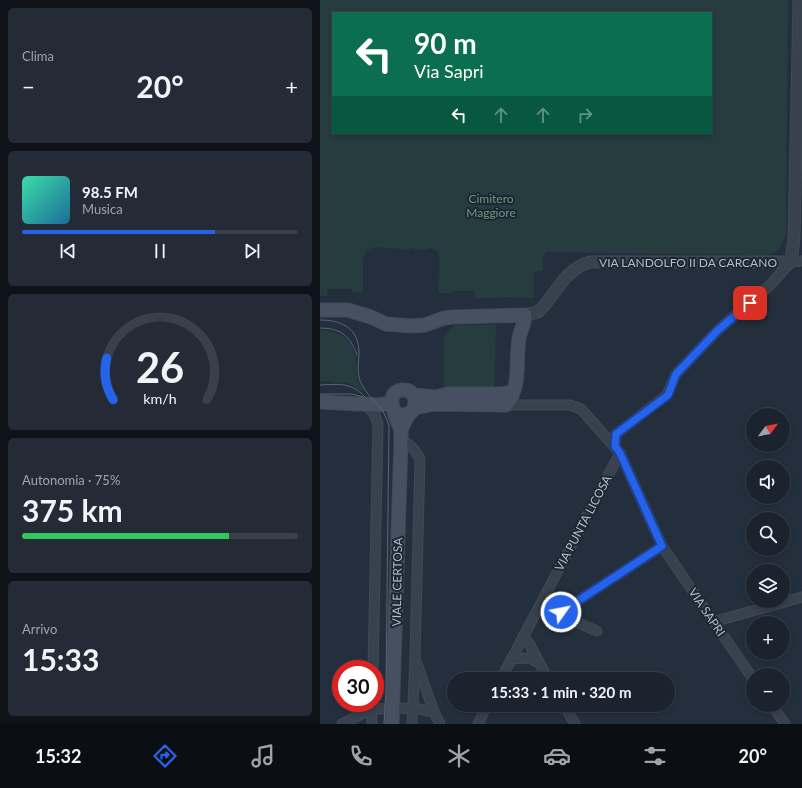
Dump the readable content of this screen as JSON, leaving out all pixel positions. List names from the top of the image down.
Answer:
{
  "streets": {
    "main road": ["VIALE CERTOSA"],
    "street": ["VIA LANDOLFO II DA CARCANO", "VIA PUNTA LICOSA", "VIA SAPRI"]
  },
  "crossings": [
    ["VIA LANDOLFO II DA CARCANO", "VIA PUNTA LICOSA"],
    ["VIA PUNTA LICOSA", "VIA SAPRI"]
  ],
  "parks": ["Cimitero Maggiore"],
  "north": "top right",
  "page": {
    "tile": [
      "Clima",
      ["Autonomia · 75%", "375 km"],
      ["Arrivo", "15:33"]
    ],
    "turn": ["90 m", "Via Sapri"],
    "heat": ["−", "20°", "+"],
    "song": ["98.5 FM", "Musica"],
    "map_buttons": ["+", "−"],
    "limit": "30",
    "trip": "15:33 · 1 min · 320 m",
    "tabs": ["15:32", "20°"],
    "gauge": ["26", "km/h"]
  }
}
